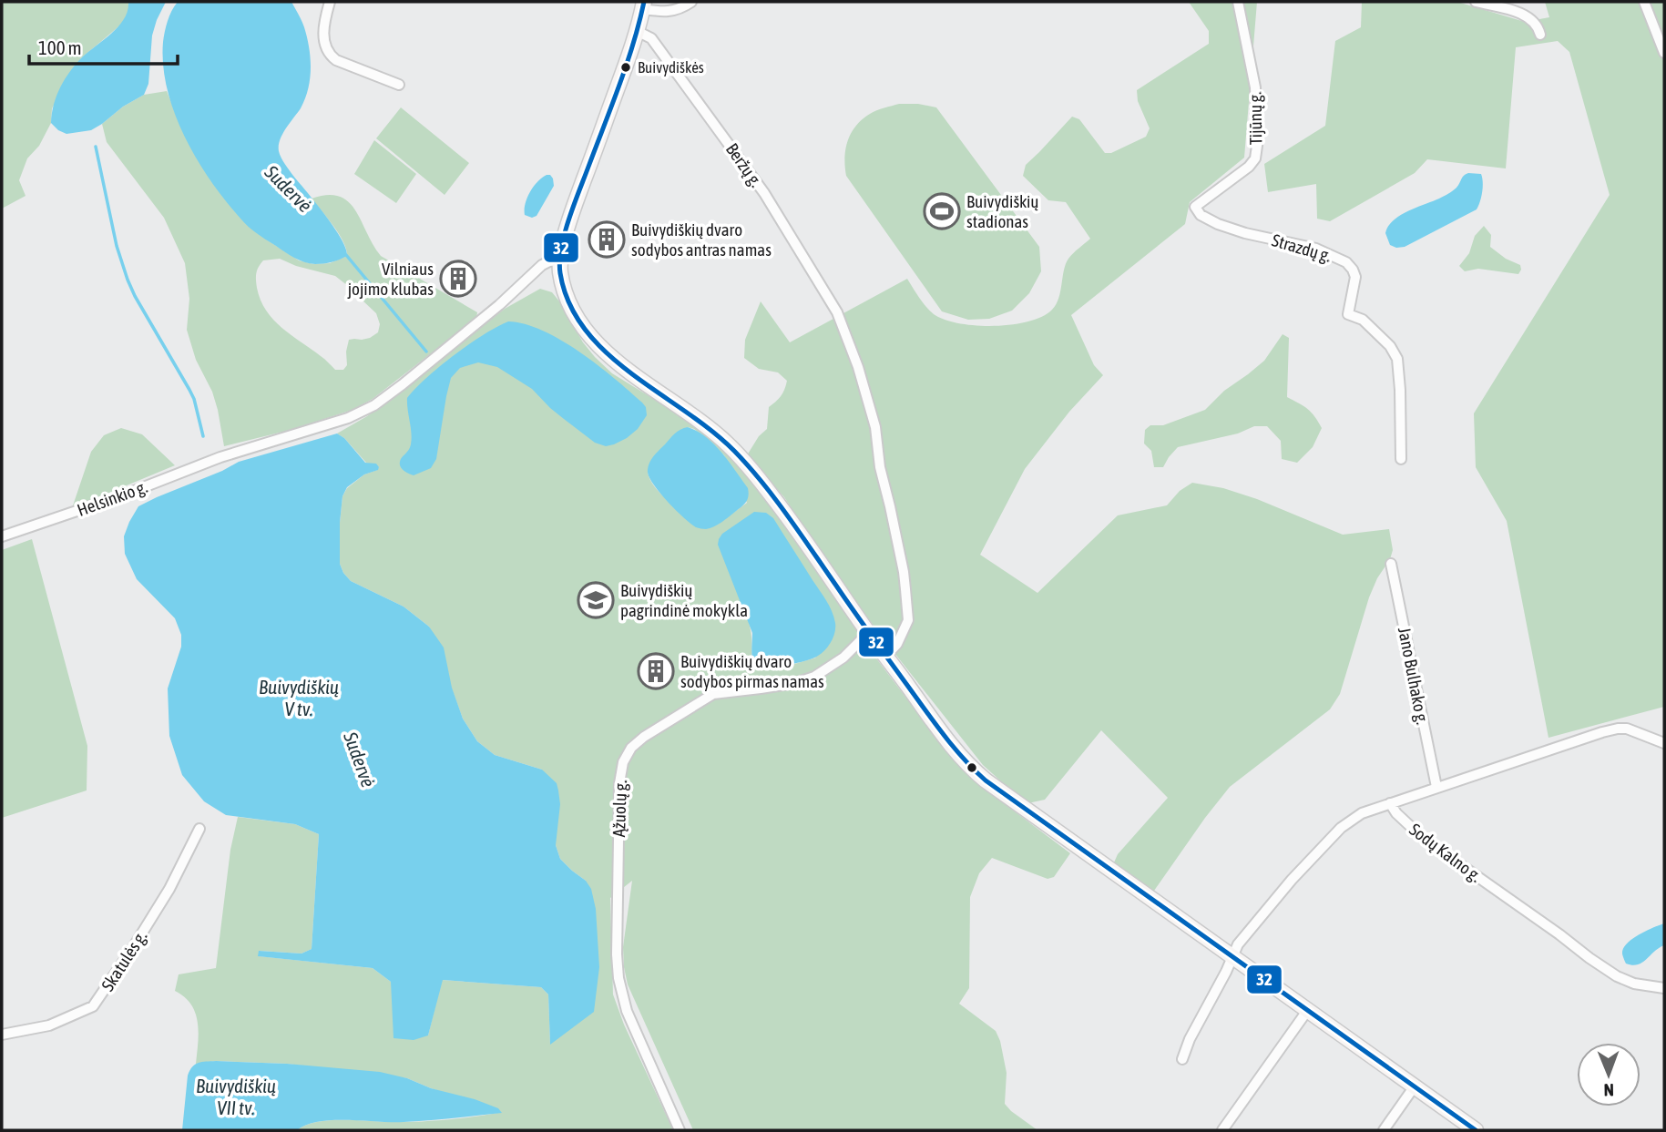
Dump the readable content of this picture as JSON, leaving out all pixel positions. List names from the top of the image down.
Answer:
{
  "streets": {
    "street": [
      "Tijūnų g.",
      "Beržų g.",
      "Strazdų g.",
      "Helsinkio g.",
      "Jano Bulhako g.",
      "Ąžuolų g.",
      "Sodų Kalno g.",
      "Skatulės g."
    ]
  },
  "crossings": [
    ["Tijūnų g.", "Strazdų g."]
  ],
  "water": ["Sudervė", "Buivydiškių V tv.", "Buivydiškių VII tv."],
  "places": {
    "other": ["Buivydiškės"],
    "sports": ["Buivydiškių stadionas"],
    "building": ["Buivydiškių dvaro sodybos antras namas", "Vilniaus jojimo klubas", "Buivydiškių dvaro sodybos pirmas namas"],
    "school or university": ["Buivydiškių pagrindinė mokykla"]
  },
  "lines": ["transit line 32"],
  "scale_bar": "100 m",
  "north": "bottom"
}
